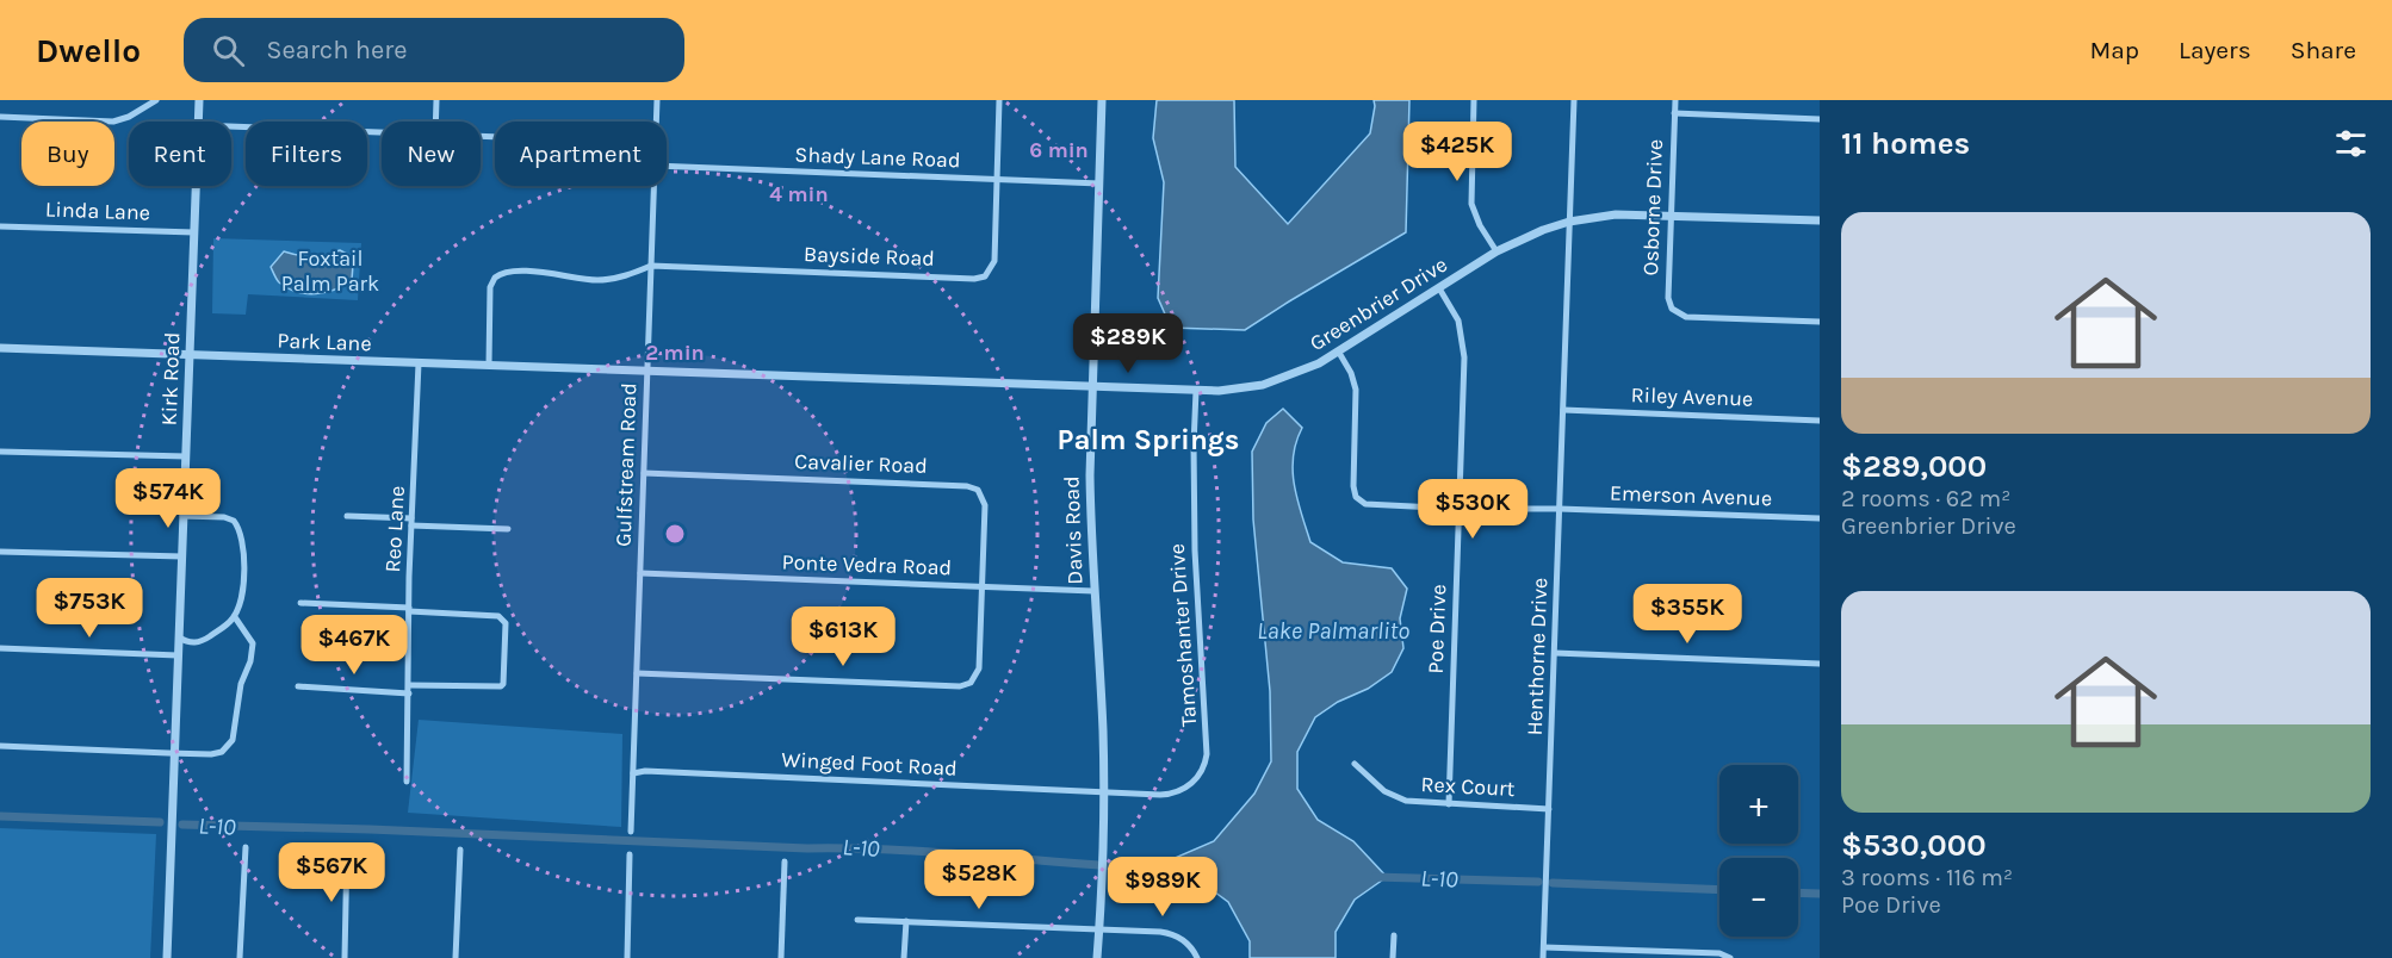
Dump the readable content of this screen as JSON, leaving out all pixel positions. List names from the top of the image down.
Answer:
{
  "streets": {
    "street": [
      "Shady Lane Road",
      "Osborne Drive",
      "Linda Lane",
      "Bayside Road",
      "Greenbrier Drive",
      "Park Lane",
      "Kirk Road",
      "Riley Avenue",
      "Cavalier Road",
      "Gulfstream Road",
      "Emerson Avenue",
      "Reo Lane",
      "Davis Road",
      "Ponte Vedra Road",
      "Poe Drive",
      "Tamoshanter Drive",
      "Henthorne Drive",
      "Winged Foot Road",
      "Rex Court"
    ]
  },
  "crossings": [
    ["Shady Lane Road", "Bayside Road"],
    ["Shady Lane Road", "Davis Road"],
    ["Osborne Drive", "Greenbrier Drive"],
    ["Linda Lane", "Kirk Road"],
    ["Bayside Road", "Gulfstream Road"],
    ["Greenbrier Drive", "Park Lane"],
    ["Greenbrier Drive", "Gulfstream Road"],
    ["Greenbrier Drive", "Emerson Avenue"],
    ["Greenbrier Drive", "Davis Road"],
    ["Greenbrier Drive", "Poe Drive"],
    ["Greenbrier Drive", "Tamoshanter Drive"],
    ["Greenbrier Drive", "Henthorne Drive"],
    ["Park Lane", "Kirk Road"],
    ["Park Lane", "Gulfstream Road"],
    ["Park Lane", "Reo Lane"],
    ["Riley Avenue", "Henthorne Drive"],
    ["Cavalier Road", "Gulfstream Road"],
    ["Cavalier Road", "Ponte Vedra Road"],
    ["Gulfstream Road", "Ponte Vedra Road"],
    ["Gulfstream Road", "Winged Foot Road"],
    ["Emerson Avenue", "Poe Drive"],
    ["Emerson Avenue", "Henthorne Drive"],
    ["Davis Road", "Ponte Vedra Road"],
    ["Davis Road", "Tamoshanter Drive"],
    ["Davis Road", "Winged Foot Road"],
    ["Poe Drive", "Rex Court"],
    ["Tamoshanter Drive", "Winged Foot Road"],
    ["Henthorne Drive", "Rex Court"]
  ],
  "districts": ["Palm Springs"],
  "water": ["Lake Palmarlito", "L-10"],
  "parks": ["Foxtail Palm Park"],
  "page": {
    "header": "Dwello",
    "search": "Search here",
    "nav": ["Map", "Layers", "Share"],
    "heading": "11 homes",
    "price": [
      "$425K",
      "$289K",
      "$574K",
      "$530K",
      "$753K",
      "$355K",
      "$613K",
      "$467K",
      "$567K",
      "$528K",
      "$989K"
    ],
    "chip": [
      "Buy",
      "Rent",
      "Filters",
      "New",
      "Apartment"
    ],
    "list": [
      {
        "name": "$289,000",
        "note": "2 rooms · 62 m² · Greenbrier Drive"
      },
      {
        "name": "$530,000",
        "note": "3 rooms · 116 m² · Poe Drive"
      }
    ],
    "map_buttons": ["+", "−"]
  },
  "rings": ["6 min", "4 min", "2 min"]
}
